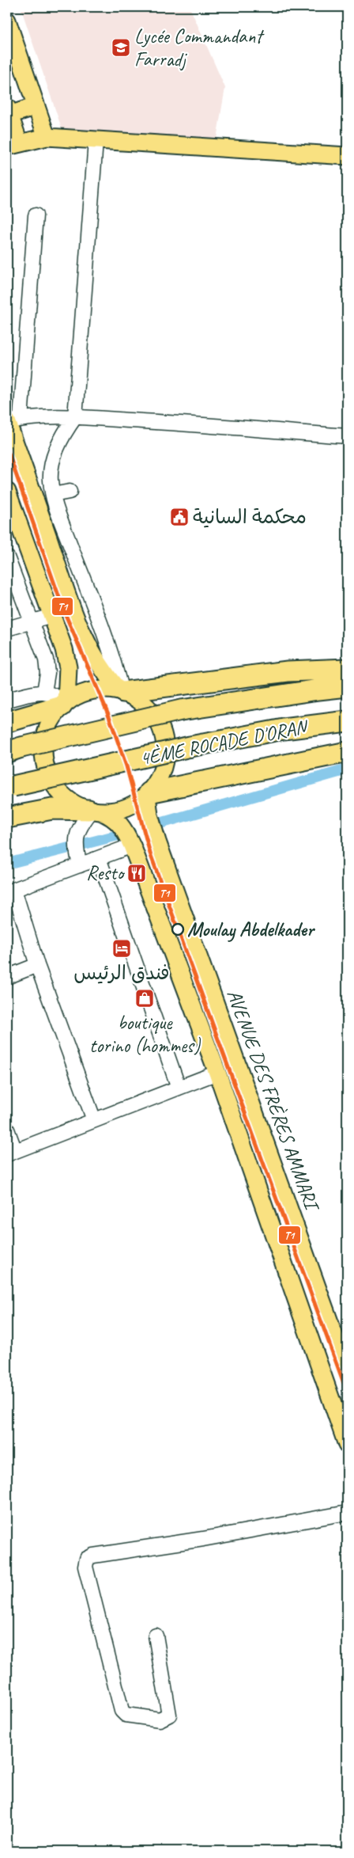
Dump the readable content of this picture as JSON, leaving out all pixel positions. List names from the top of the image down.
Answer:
{
  "streets": {
    "highway": ["4ÈME ROCADE D'ORAN"],
    "main road": ["AVENUE DES FRÈRES AMMARI"]
  },
  "places": {
    "school or university": ["Lycée Commandant Farradj"],
    "public building": ["محكمة السانية"],
    "restaurant": ["Resto"],
    "other": ["Moulay Abdelkader"],
    "hotel": ["فندق الرئيس"],
    "shop": ["boutique torino (hommes)"]
  },
  "lines": ["transit line T1"]
}
